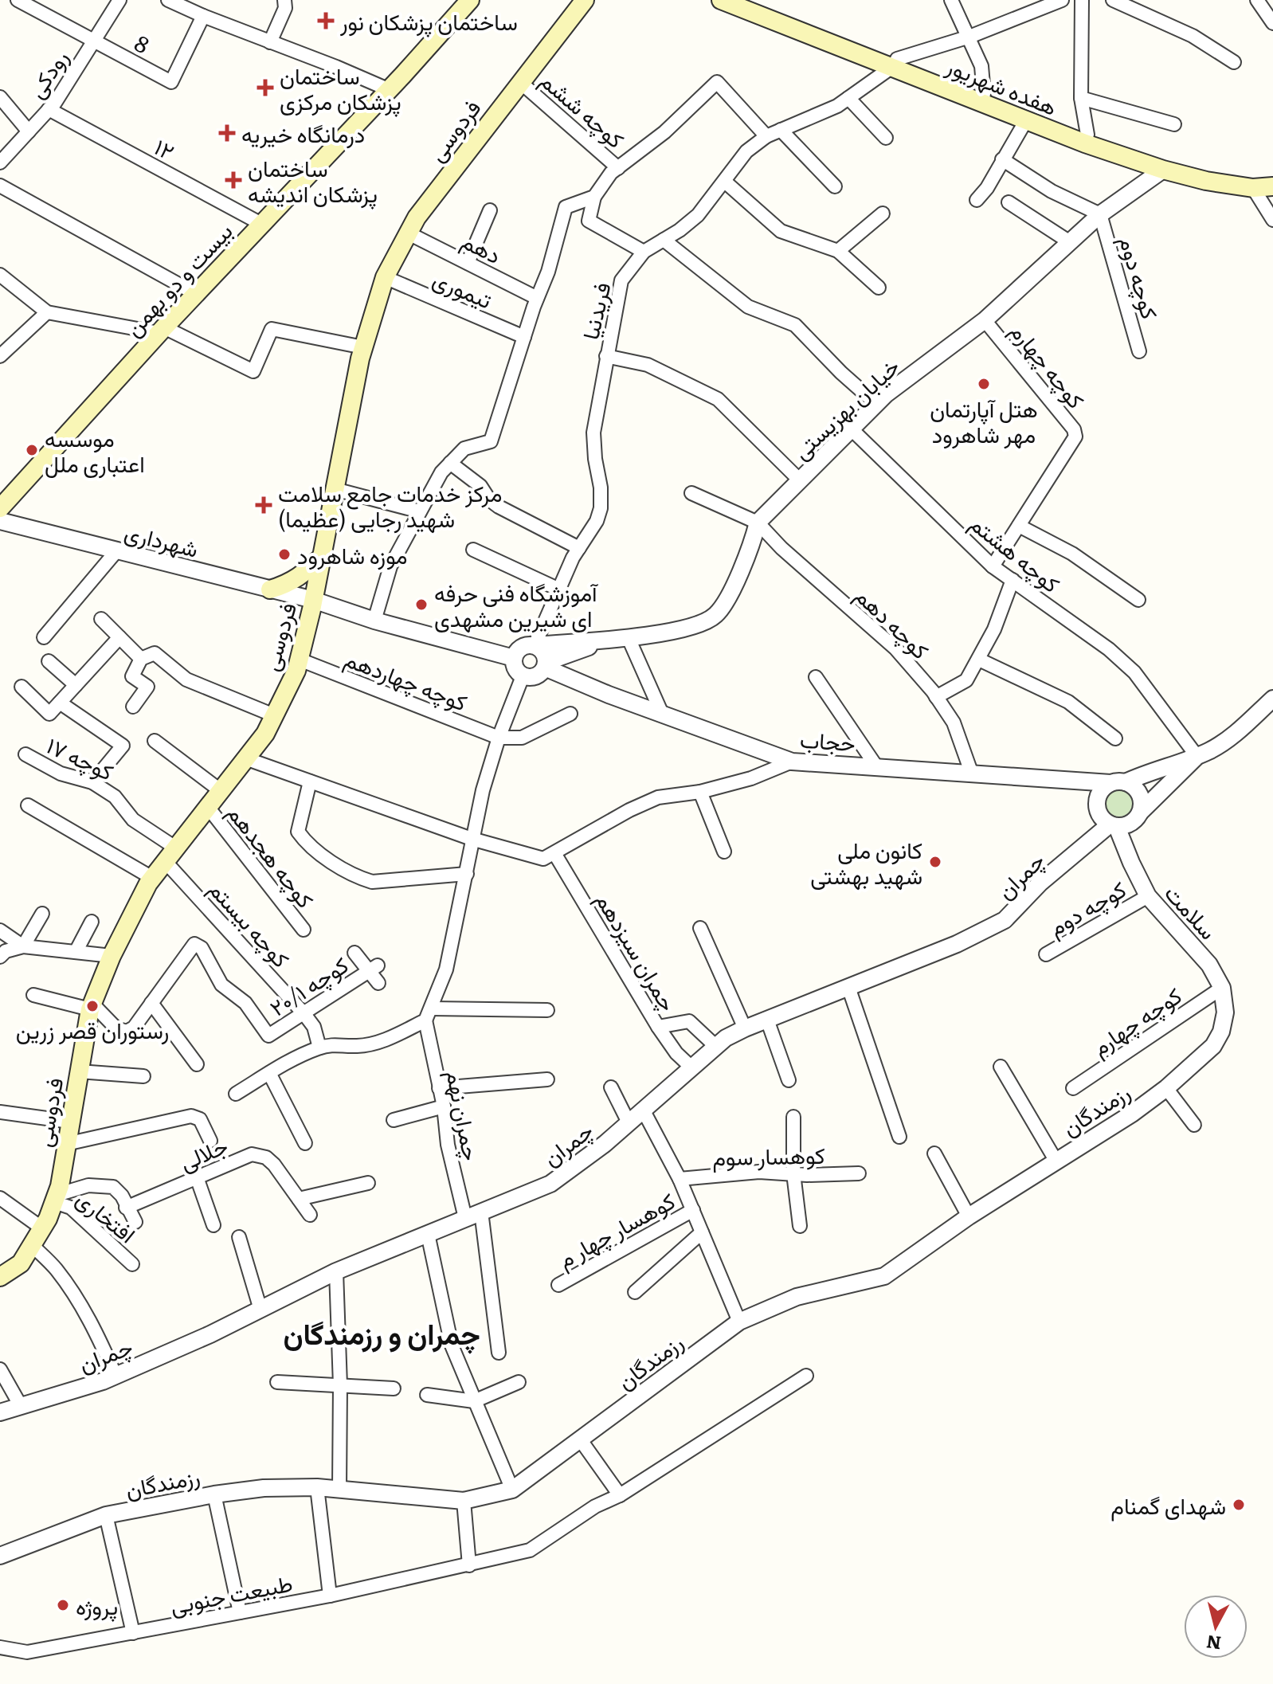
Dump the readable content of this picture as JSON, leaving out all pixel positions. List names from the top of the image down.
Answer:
{
  "streets": {
    "main road": ["هفده شهریور", "فردوسی", "بیست و دو بهمن"],
    "street": [
      "8",
      "رودکی",
      "کوچه ششم",
      "۱۲",
      "دهم",
      "کوچه دوم",
      "تیموری",
      "فریدنیا",
      "کوچه چهارم",
      "خیابان بهزیستی",
      "شهرداری",
      "کوچه هشتم",
      "کوچه دهم",
      "کوچه چهاردهم",
      "حجاب",
      "۱۷ کوچه",
      "کوچه هجدهم",
      "چمران",
      "سلامت",
      "کوچه بیستم",
      "چمران سیزدهم",
      "کوچه ۲۰/۱",
      "رزمندگان",
      "چمران نهم",
      "جلالی",
      "کوهسار سوم",
      "افتخاری",
      "کوهسار چهار م",
      "طبیعت جنوبی"
    ]
  },
  "crossings": [
    ["8", "رودکی"],
    ["رودکی", "۱۲"],
    ["هفده شهریور", "فریدنیا"],
    ["هفده شهریور", "خیابان بهزیستی"],
    ["کوچه ششم", "فردوسی"],
    ["فردوسی", "دهم"],
    ["فردوسی", "تیموری"],
    ["فردوسی", "شهرداری"],
    ["فردوسی", "کوچه چهاردهم"],
    ["فردوسی", "۱۷ کوچه"],
    ["فردوسی", "کوچه هجدهم"],
    ["فردوسی", "کوچه بیستم"],
    ["فردوسی", "کوچه ۲۰/۱"],
    ["فردوسی", "افتخاری"],
    ["۱۲", "بیست و دو بهمن"],
    ["کوچه دوم", "خیابان بهزیستی"],
    ["کوچه دوم", "سلامت"],
    ["فریدنیا", "خیابان بهزیستی"],
    ["فریدنیا", "حجاب"],
    ["کوچه چهارم", "خیابان بهزیستی"],
    ["کوچه چهارم", "کوچه هشتم"],
    ["کوچه چهارم", "سلامت"],
    ["کوچه چهارم", "رزمندگان"],
    ["خیابان بهزیستی", "کوچه هشتم"],
    ["خیابان بهزیستی", "کوچه دهم"],
    ["خیابان بهزیستی", "حجاب"],
    ["کوچه هشتم", "چمران"],
    ["کوچه دهم", "حجاب"],
    ["حجاب", "چمران"],
    ["حجاب", "سلامت"],
    ["۱۷ کوچه", "کوچه بیستم"],
    ["چمران", "سلامت"],
    ["چمران", "چمران سیزدهم"],
    ["چمران", "چمران نهم"],
    ["سلامت", "رزمندگان"],
    ["کوچه بیستم", "کوچه ۲۰/۱"]
  ],
  "districts": ["چمران و رزمندگان"],
  "places": {
    "health": [
      "ساختمان پزشکان نور",
      "ساختمان پزشکان مرکزی",
      "درمانگاه خیریه",
      "ساختمان پزشکان اندیشه",
      "مرکز خدمات جامع سلامت شهید رجایی (عظیما)"
    ],
    "other": [
      "هتل آپارتمان مهر شاهرود",
      "موسسه اعتباری ملل",
      "موزه شاهرود",
      "آموزشگاه فنی حرفه ای شیرین مشهدی",
      "کانون ملی شهید بهشتی",
      "رستوران قصر زرین",
      "شهدای گمنام",
      "پروژه"
    ]
  },
  "north": "bottom"
}
